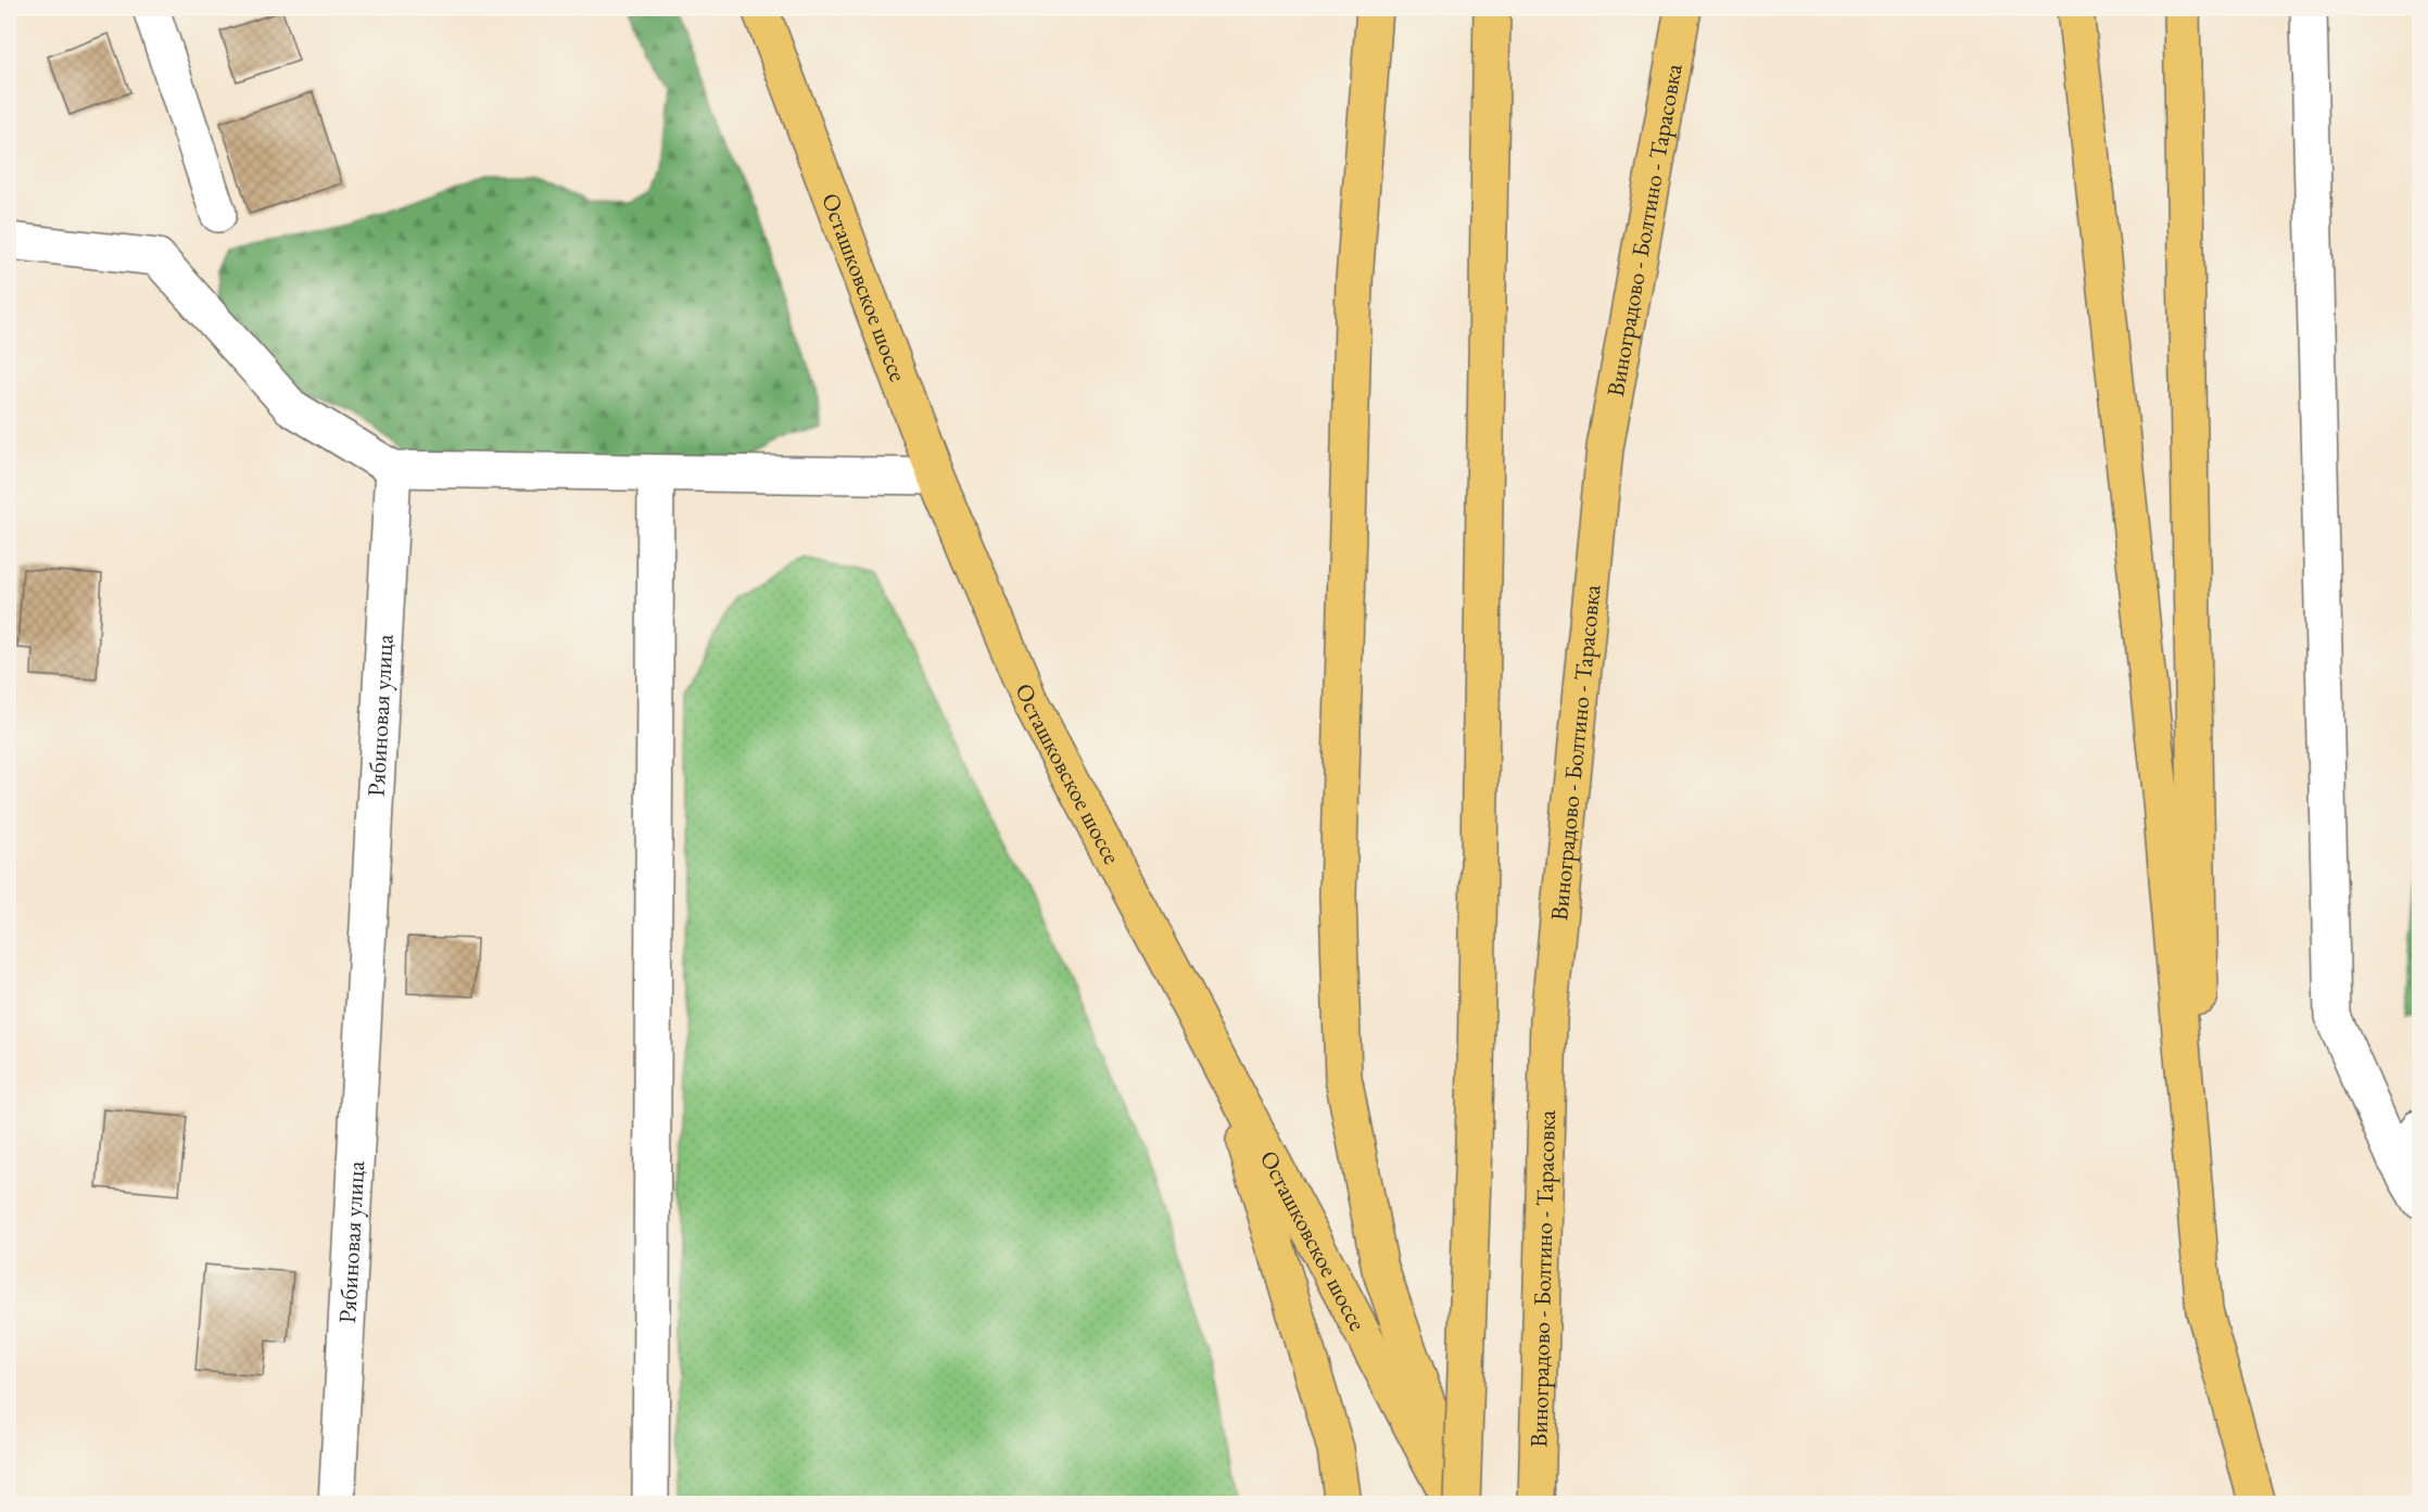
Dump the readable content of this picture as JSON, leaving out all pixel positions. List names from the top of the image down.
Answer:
{
  "streets": {
    "main road": ["Виноградово - Болтино - Тарасовка", "Осташковское шоссе"],
    "street": ["Рябиновая улица"]
  }
}
